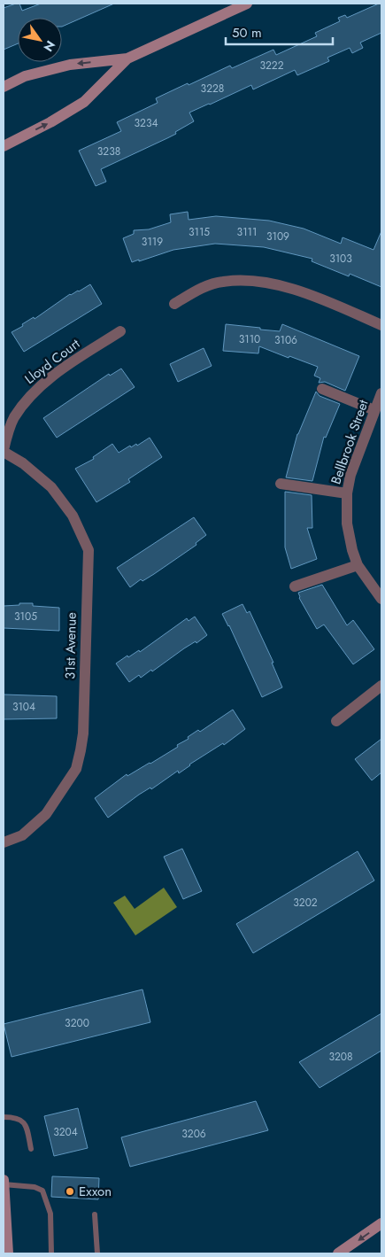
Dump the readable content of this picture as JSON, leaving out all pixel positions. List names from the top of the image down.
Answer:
{
  "streets": {
    "street": ["Lloyd Court", "Bellbrook Street", "31st Avenue"]
  },
  "crossings": [
    ["Lloyd Court", "31st Avenue"]
  ],
  "places": ["Exxon"],
  "house_numbers": [
    "3222",
    "3228",
    "3234",
    "3238",
    "3115",
    "3111",
    "3109",
    "3119",
    "3103",
    "3110",
    "3106",
    "3105",
    "3104",
    "3202",
    "3200",
    "3208",
    "3204",
    "3206"
  ],
  "scale_bar": "50 m",
  "north": "bottom right"
}
